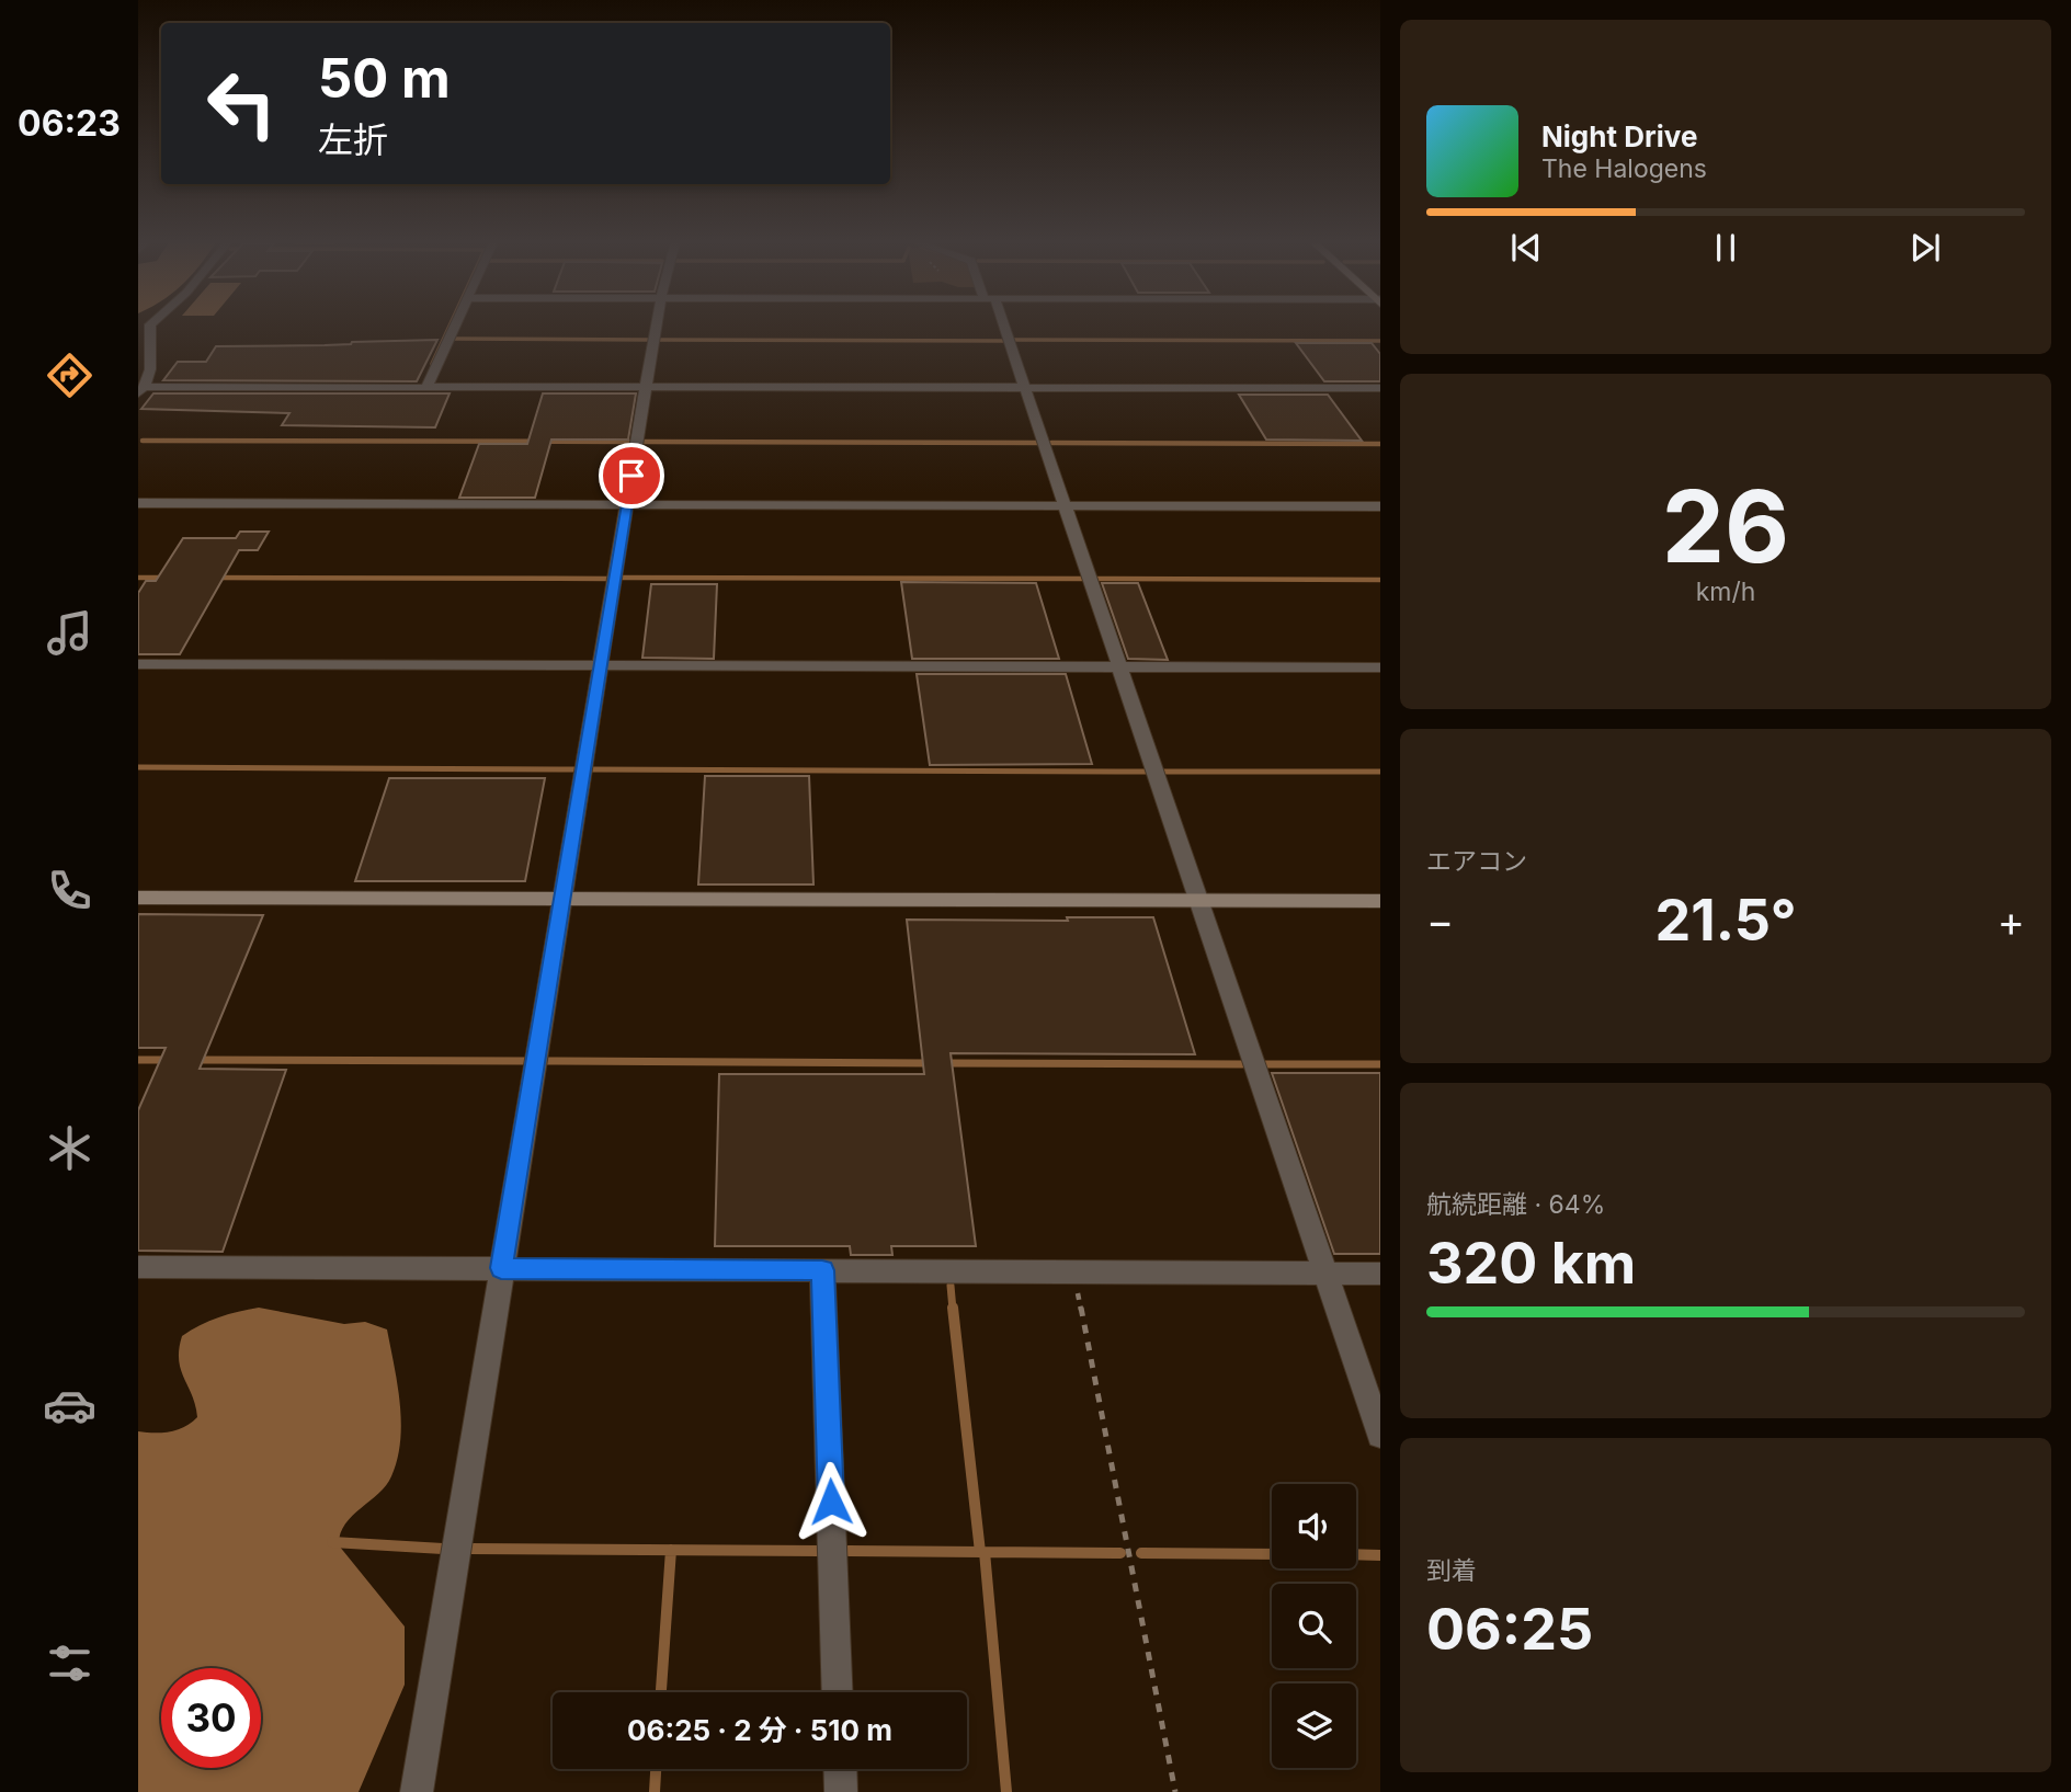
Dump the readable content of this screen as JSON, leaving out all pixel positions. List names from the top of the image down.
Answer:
{
  "page": {
    "tabs": "06:23",
    "turn": ["50 m", "左折"],
    "song": ["Night Drive", "The Halogens"],
    "tile": [
      ["26", "km/h"],
      "エアコン",
      ["航続距離 · 64%", "320 km"],
      ["到着", "06:25"]
    ],
    "heat": ["−", "21.5°", "+"],
    "limit": "30",
    "trip": "06:25 · 2 分 · 510 m"
  }
}
